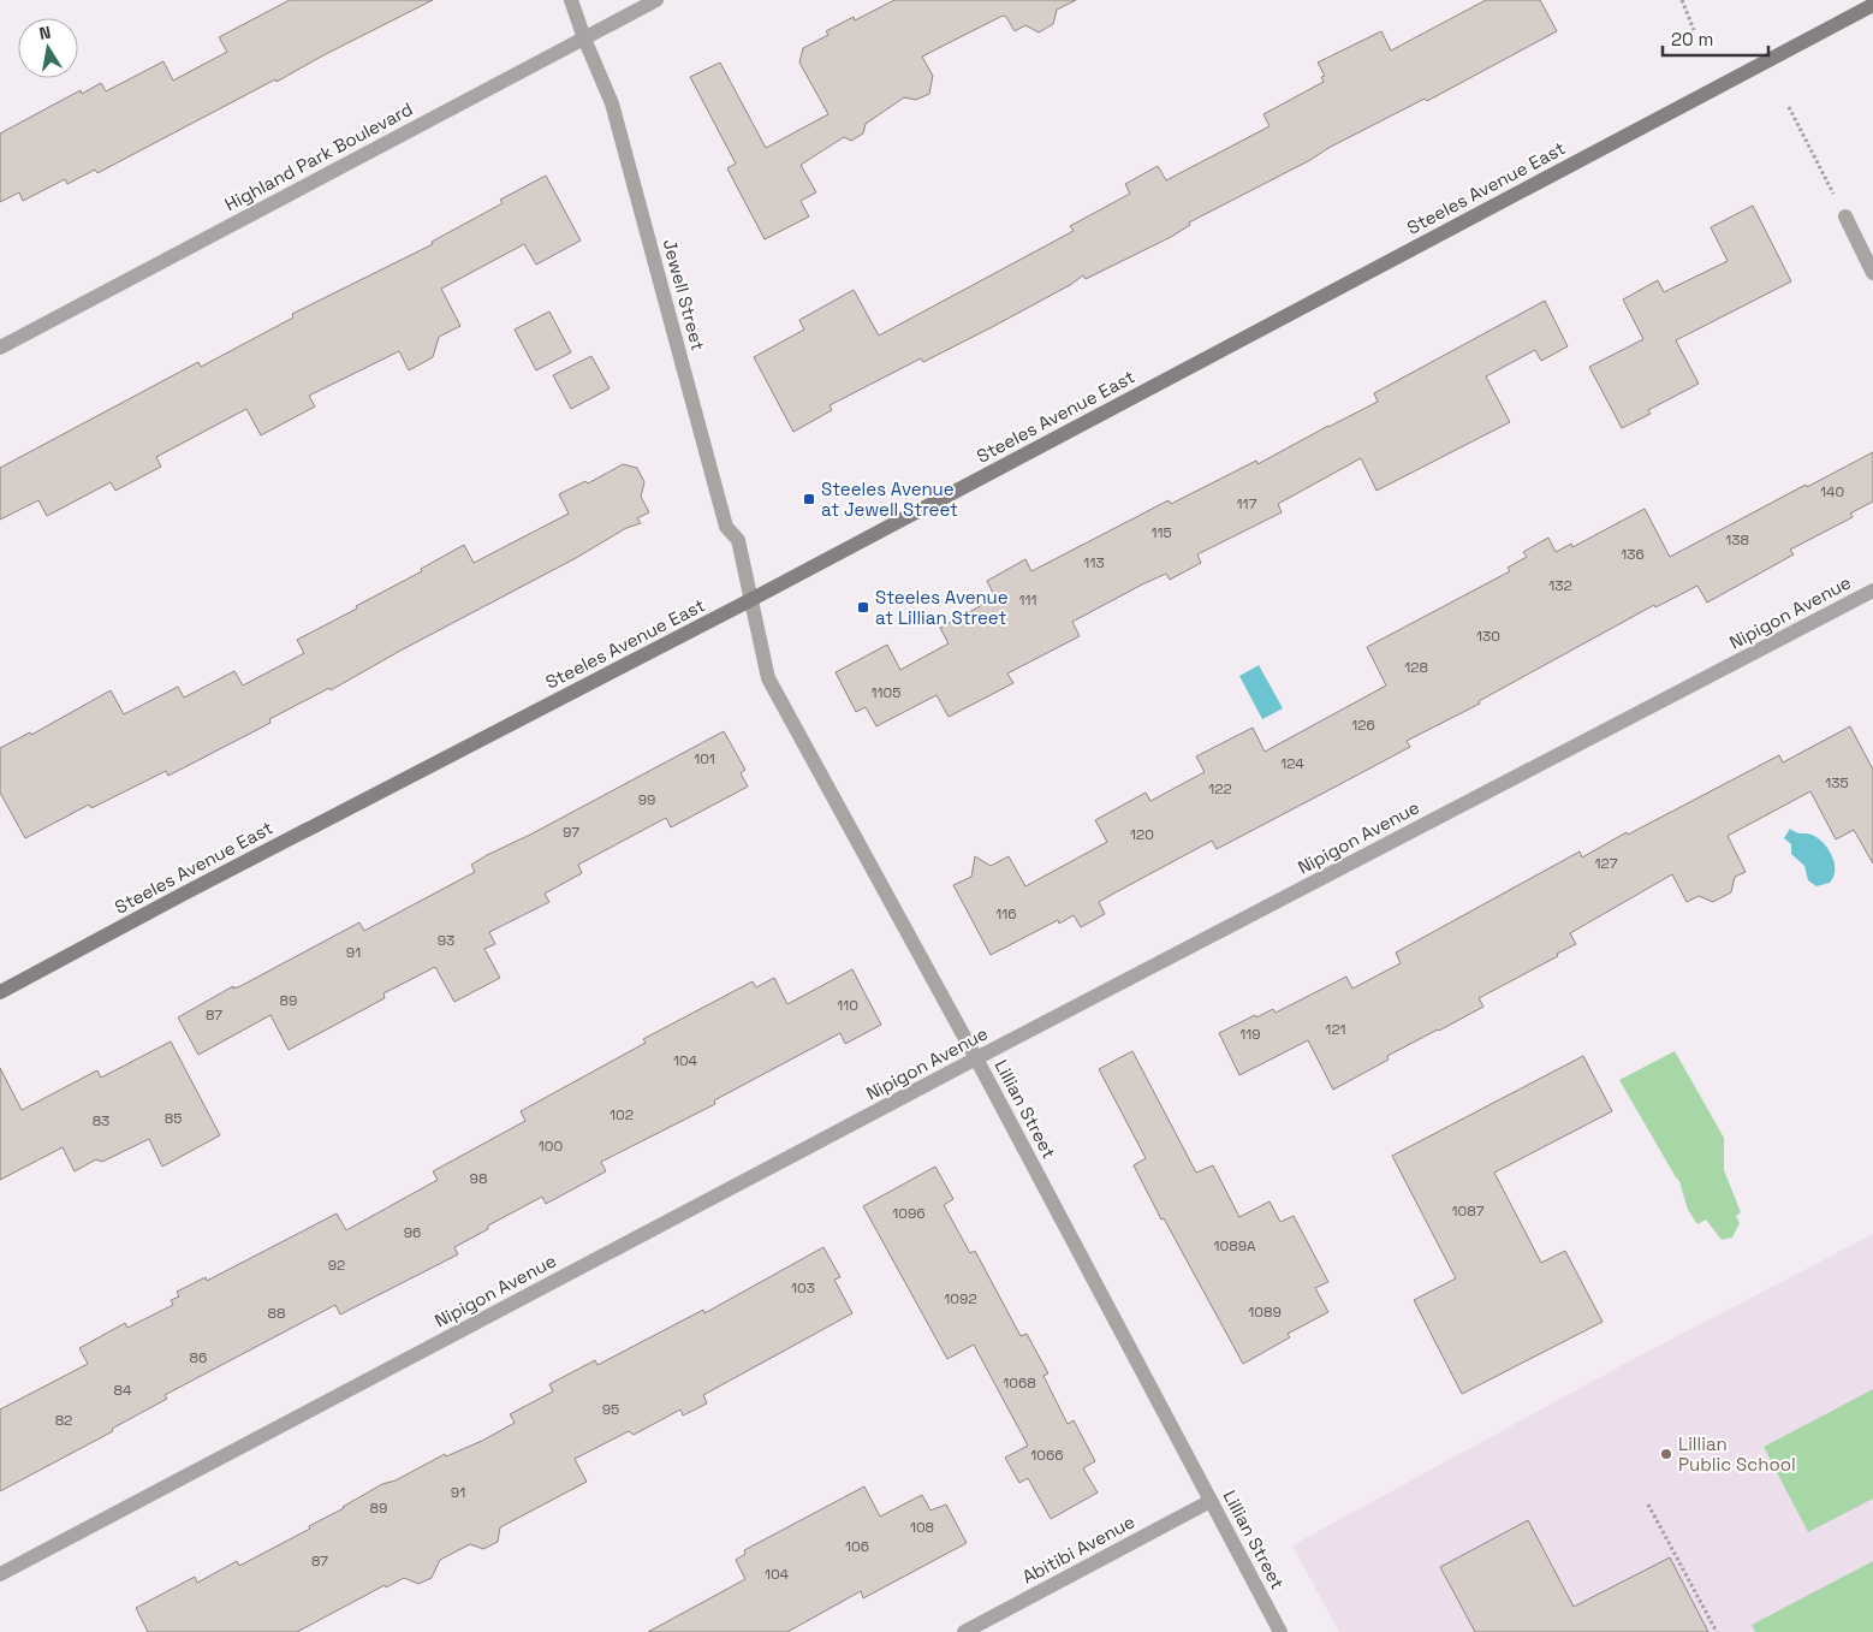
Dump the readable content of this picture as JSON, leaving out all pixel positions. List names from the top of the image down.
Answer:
{
  "streets": {
    "main road": ["Steeles Avenue East"],
    "street": [
      "Highland Park Boulevard",
      "Jewell Street",
      "Nipigon Avenue",
      "Lillian Street",
      "Abitibi Avenue"
    ]
  },
  "crossings": [
    ["Highland Park Boulevard", "Jewell Street"],
    ["Steeles Avenue East", "Jewell Street"],
    ["Steeles Avenue East", "Lillian Street"],
    ["Jewell Street", "Lillian Street"],
    ["Nipigon Avenue", "Lillian Street"],
    ["Lillian Street", "Abitibi Avenue"]
  ],
  "places": {
    "transit": ["Steeles Avenue at Jewell Street", "Steeles Avenue at Lillian Street"],
    "other": ["Lillian Public School"]
  },
  "house_numbers": [
    "140",
    "117",
    "115",
    "138",
    "136",
    "113",
    "132",
    "111",
    "130",
    "128",
    "1105",
    "126",
    "101",
    "124",
    "135",
    "122",
    "99",
    "97",
    "120",
    "127",
    "116",
    "93",
    "91",
    "89",
    "110",
    "87",
    "121",
    "119",
    "104",
    "102",
    "85",
    "83",
    "100",
    "98",
    "1087",
    "1096",
    "96",
    "1089A",
    "92",
    "103",
    "1092",
    "1089",
    "88",
    "86",
    "1068",
    "84",
    "95",
    "82",
    "1066",
    "91",
    "89",
    "108",
    "106",
    "87",
    "104"
  ],
  "scale_bar": "20 m",
  "north": "top"
}
